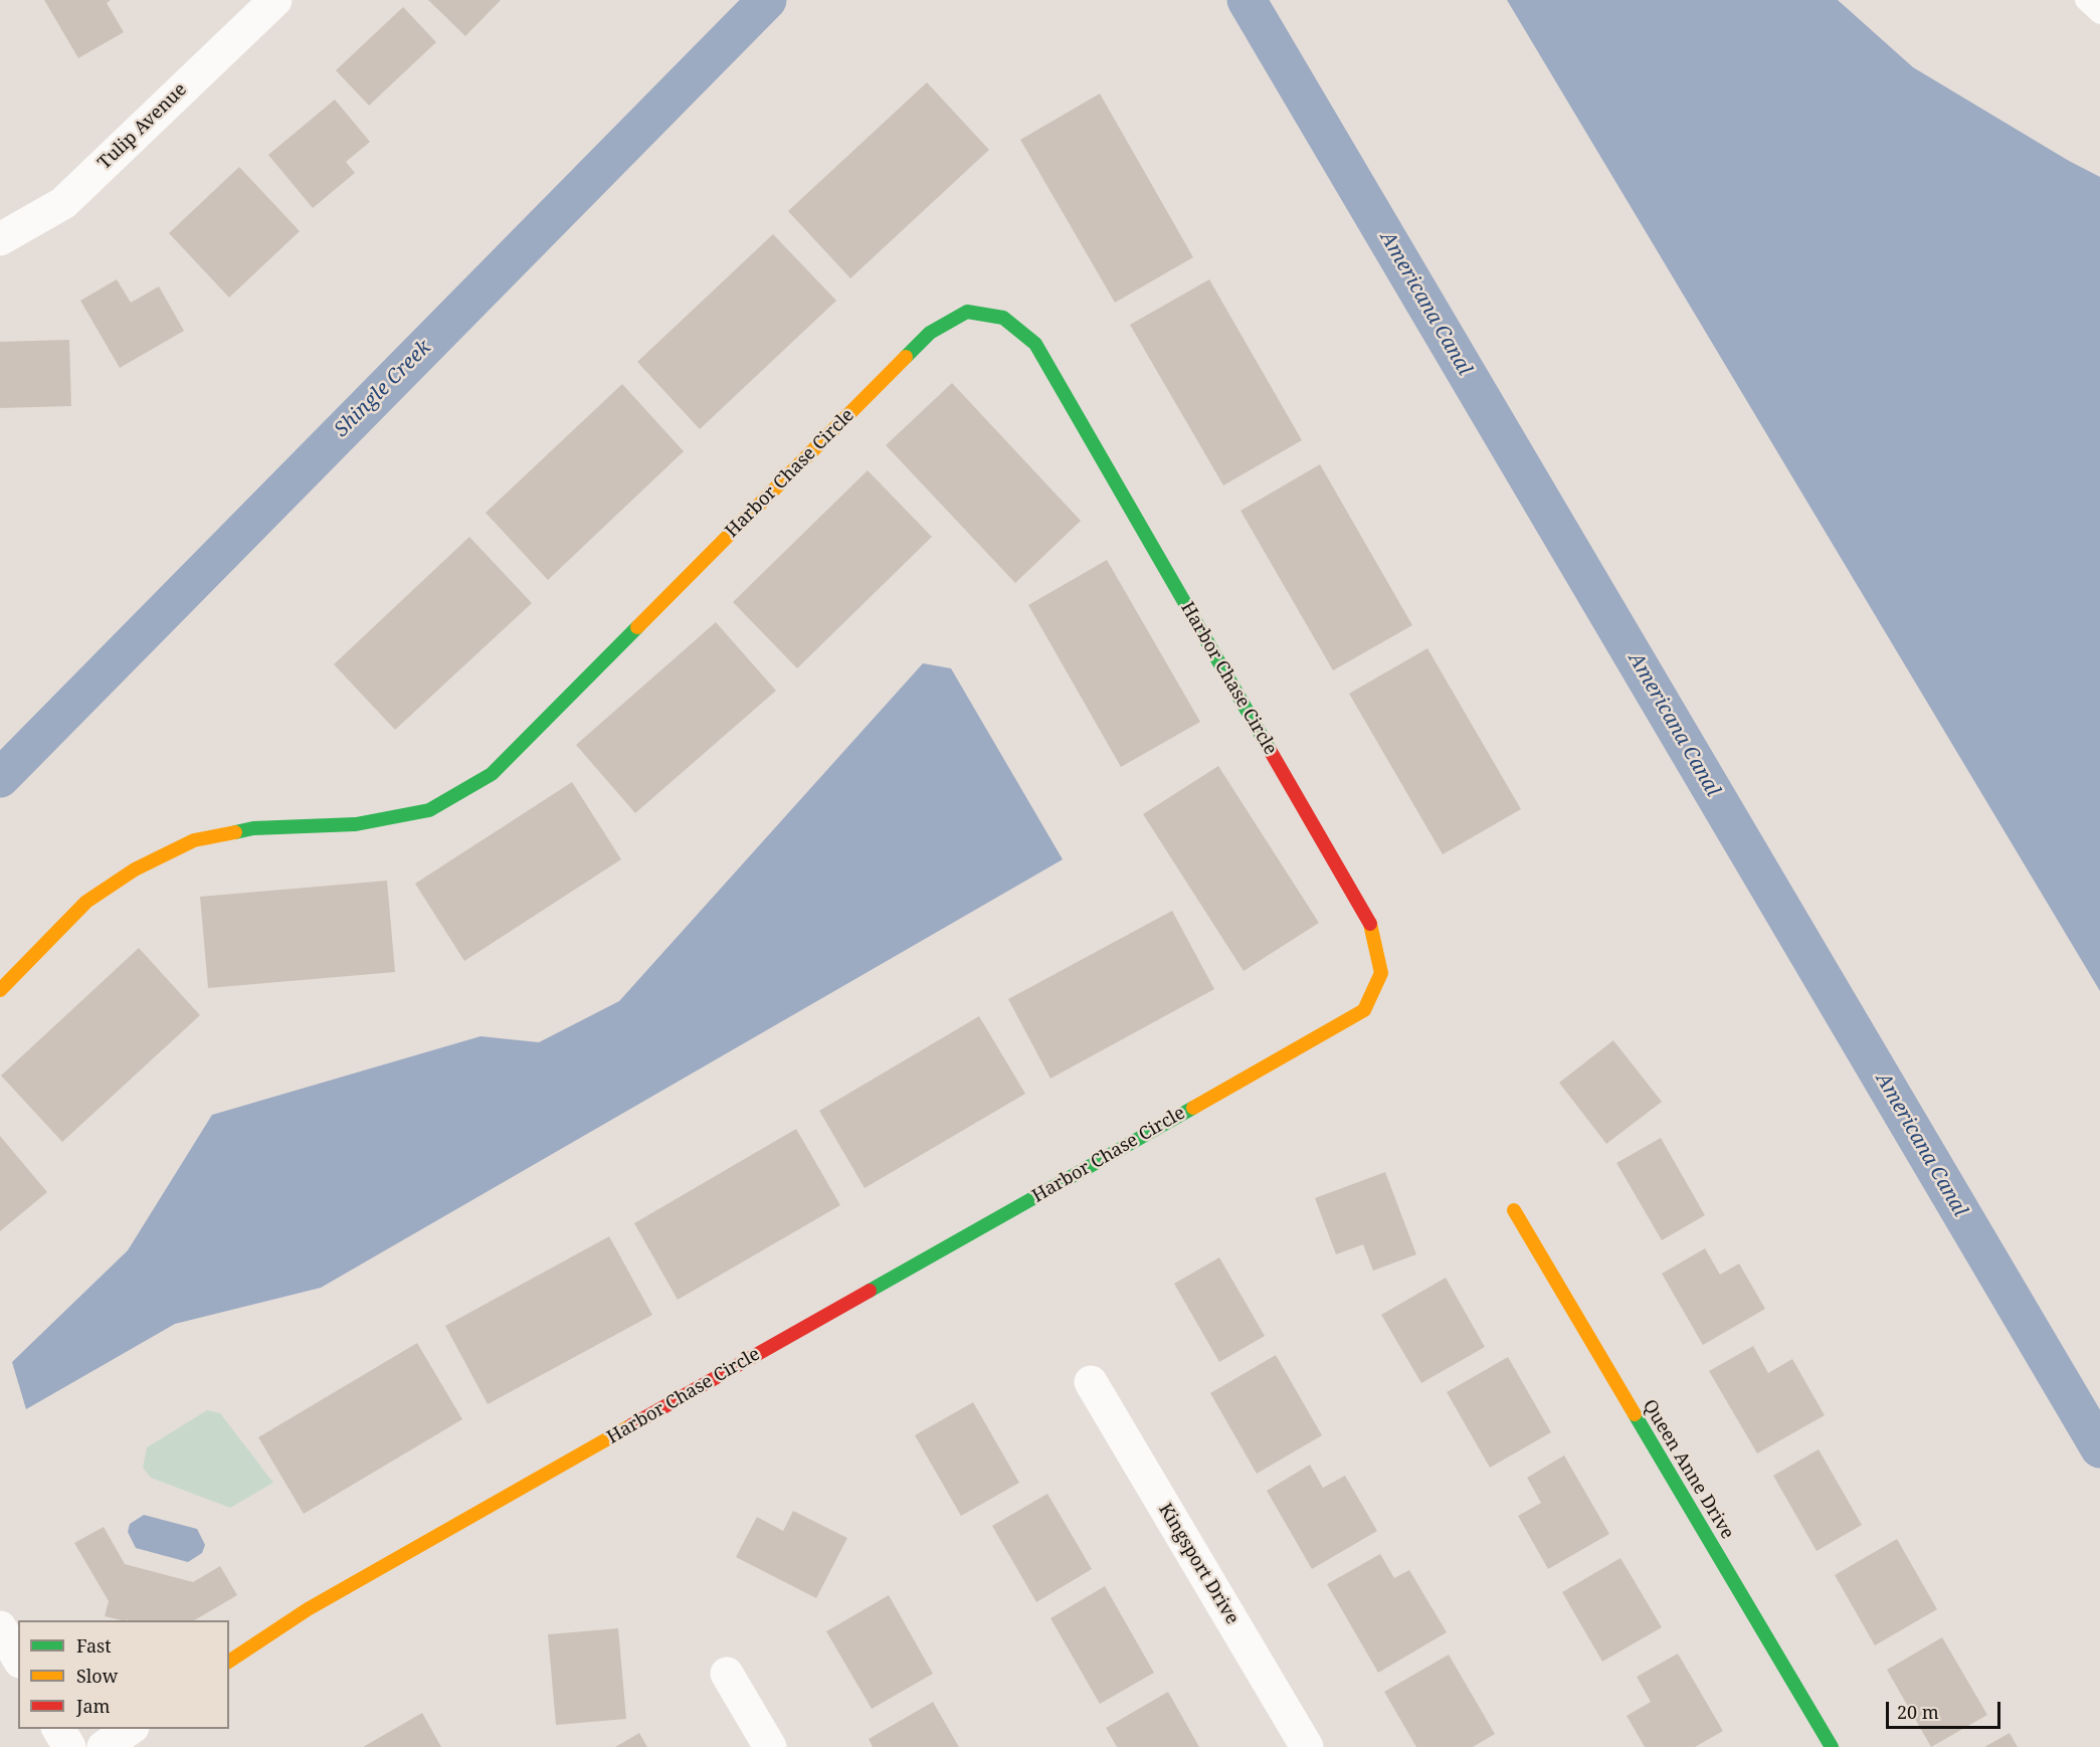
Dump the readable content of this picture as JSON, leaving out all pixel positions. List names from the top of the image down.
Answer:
{
  "streets": {
    "street": [
      "Tulip Avenue",
      "Harbor Chase Circle",
      "Queen Anne Drive",
      "Kingsport Drive"
    ]
  },
  "water": ["Americana Canal", "Shingle Creek"],
  "legend": ["Fast", "Slow", "Jam"],
  "scale_bar": "20 m"
}
